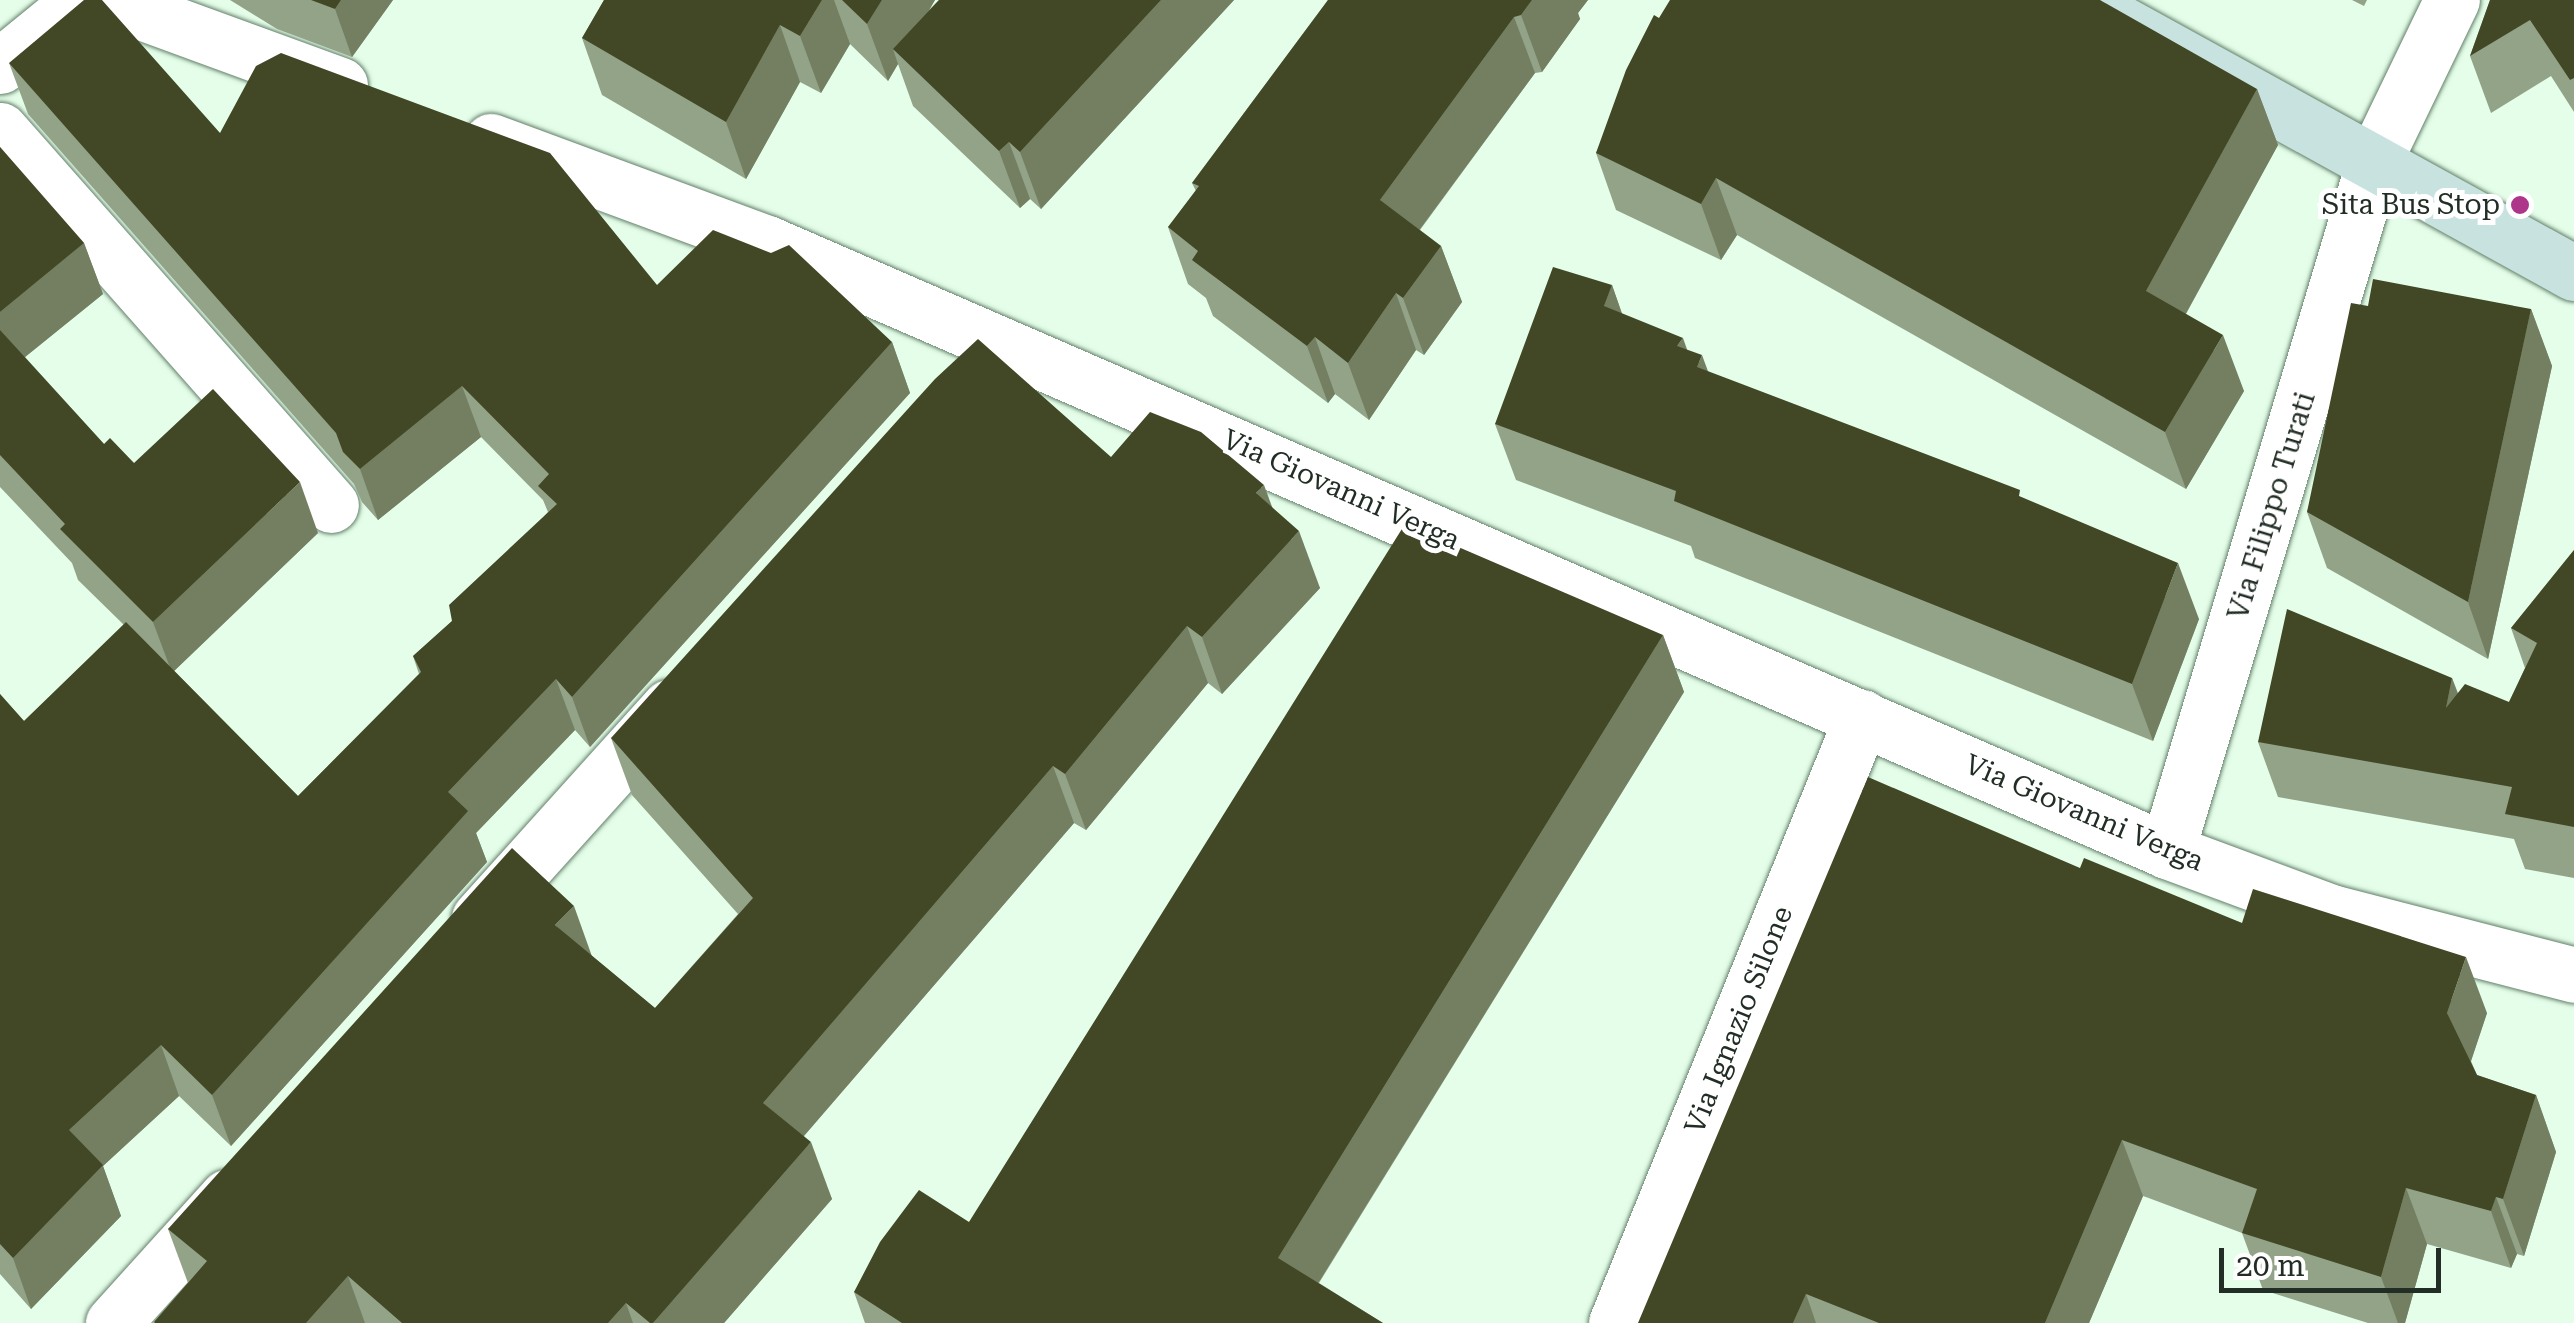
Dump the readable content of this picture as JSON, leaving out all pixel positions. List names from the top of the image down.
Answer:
{
  "streets": {
    "street": ["Via Giovanni Verga", "Via Filippo Turati", "Via Ignazio Silone"]
  },
  "crossings": [
    ["Via Giovanni Verga", "Via Filippo Turati"],
    ["Via Giovanni Verga", "Via Ignazio Silone"]
  ],
  "places": ["Sita Bus Stop"],
  "scale_bar": "20 m"
}
